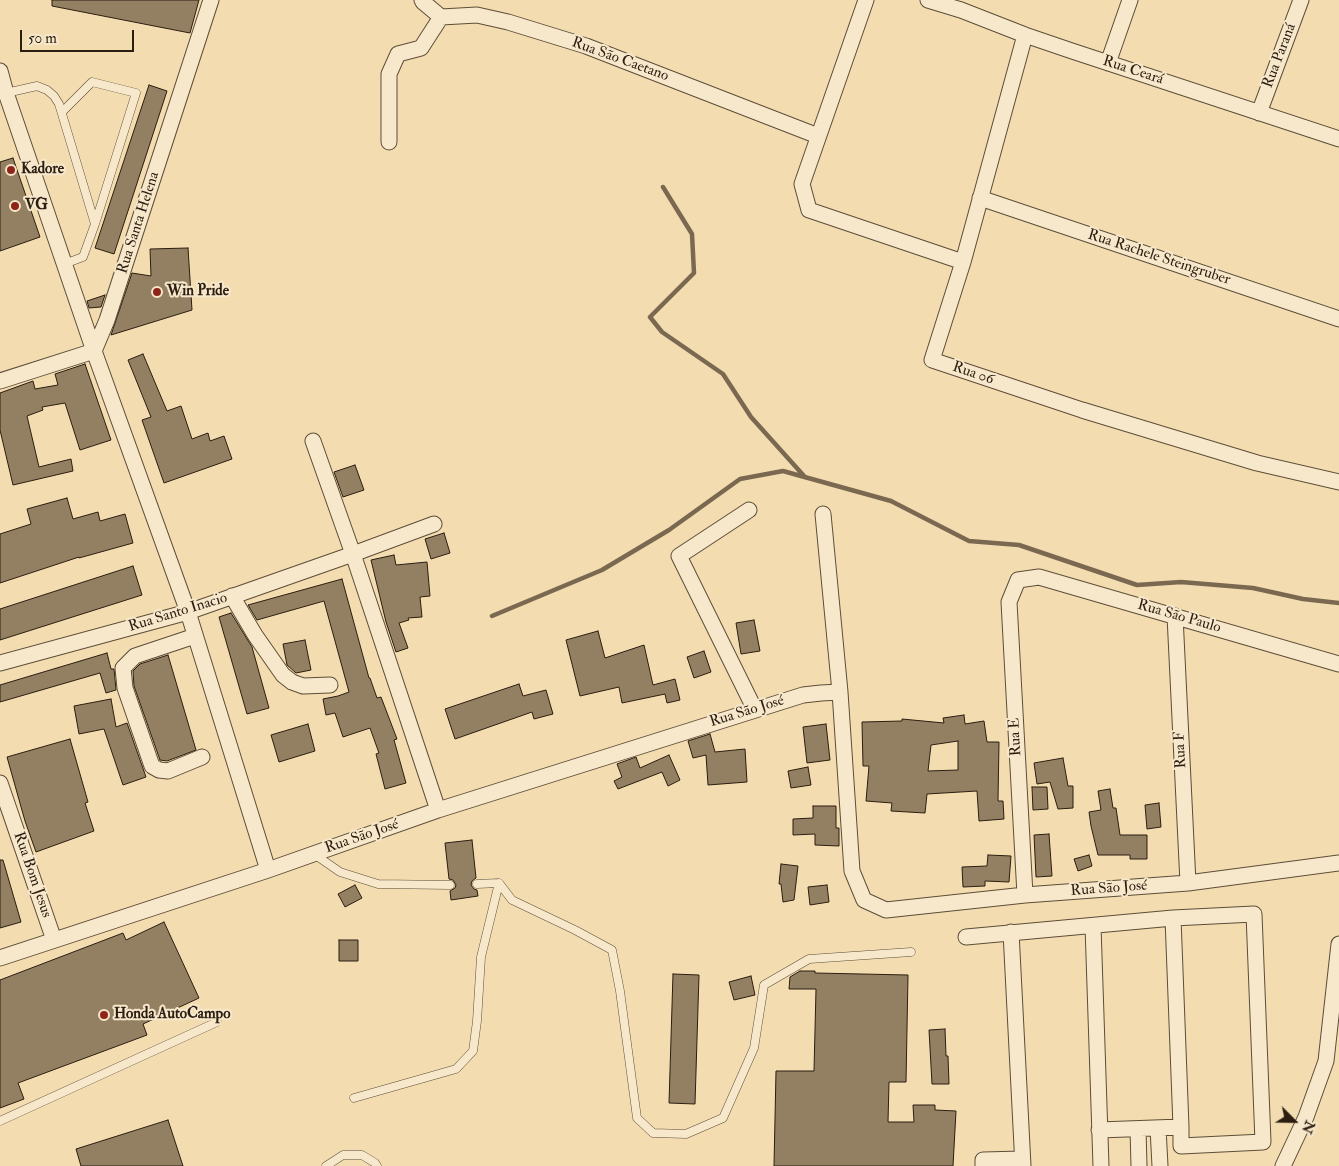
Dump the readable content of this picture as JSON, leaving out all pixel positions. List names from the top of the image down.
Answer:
{
  "streets": {
    "street": [
      "Rua Paraná",
      "Rua São Caetano",
      "Rua Ceará",
      "Rua Santa Helena",
      "Rua Rachele Steingruber",
      "Rua 06",
      "Rua Santo Inacio",
      "Rua São Paulo",
      "Rua São José",
      "Rua E",
      "Rua F",
      "Rua Bom Jesus"
    ]
  },
  "crossings": [
    ["Rua Paraná", "Rua Ceará"],
    ["Rua Ceará", "Rua 06"],
    ["Rua Rachele Steingruber", "Rua 06"],
    ["Rua São Paulo", "Rua E"],
    ["Rua São Paulo", "Rua F"],
    ["Rua São José", "Rua E"],
    ["Rua São José", "Rua F"],
    ["Rua São José", "Rua Bom Jesus"]
  ],
  "places": [
    "Kadore",
    "VG",
    "Win Pride",
    "Honda AutoCampo"
  ],
  "scale_bar": "50 m",
  "north": "bottom right"
}
